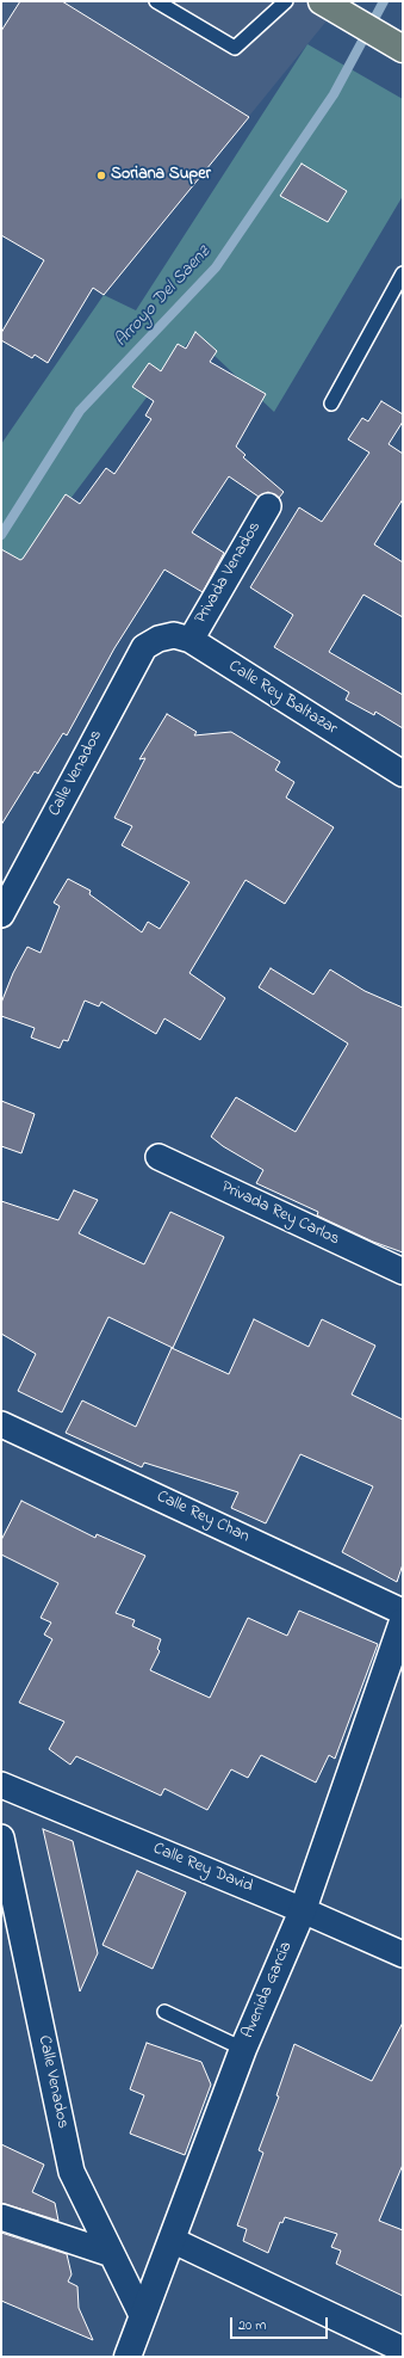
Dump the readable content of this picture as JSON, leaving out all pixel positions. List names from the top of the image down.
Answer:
{
  "streets": {
    "main road": ["Avenida García"],
    "street": [
      "Privada Venados",
      "Calle Rey Baltazar",
      "Calle Venados",
      "Privada Rey Carlos",
      "Calle Rey Chan",
      "Calle Rey David"
    ]
  },
  "crossings": [
    ["Privada Venados", "Calle Rey Baltazar"],
    ["Calle Rey Baltazar", "Calle Venados"],
    ["Calle Venados", "Avenida García"],
    ["Calle Rey David", "Avenida García"]
  ],
  "water": ["Arroyo Del Saenz"],
  "places": ["Soriana Super"],
  "scale_bar": "20 m"
}
